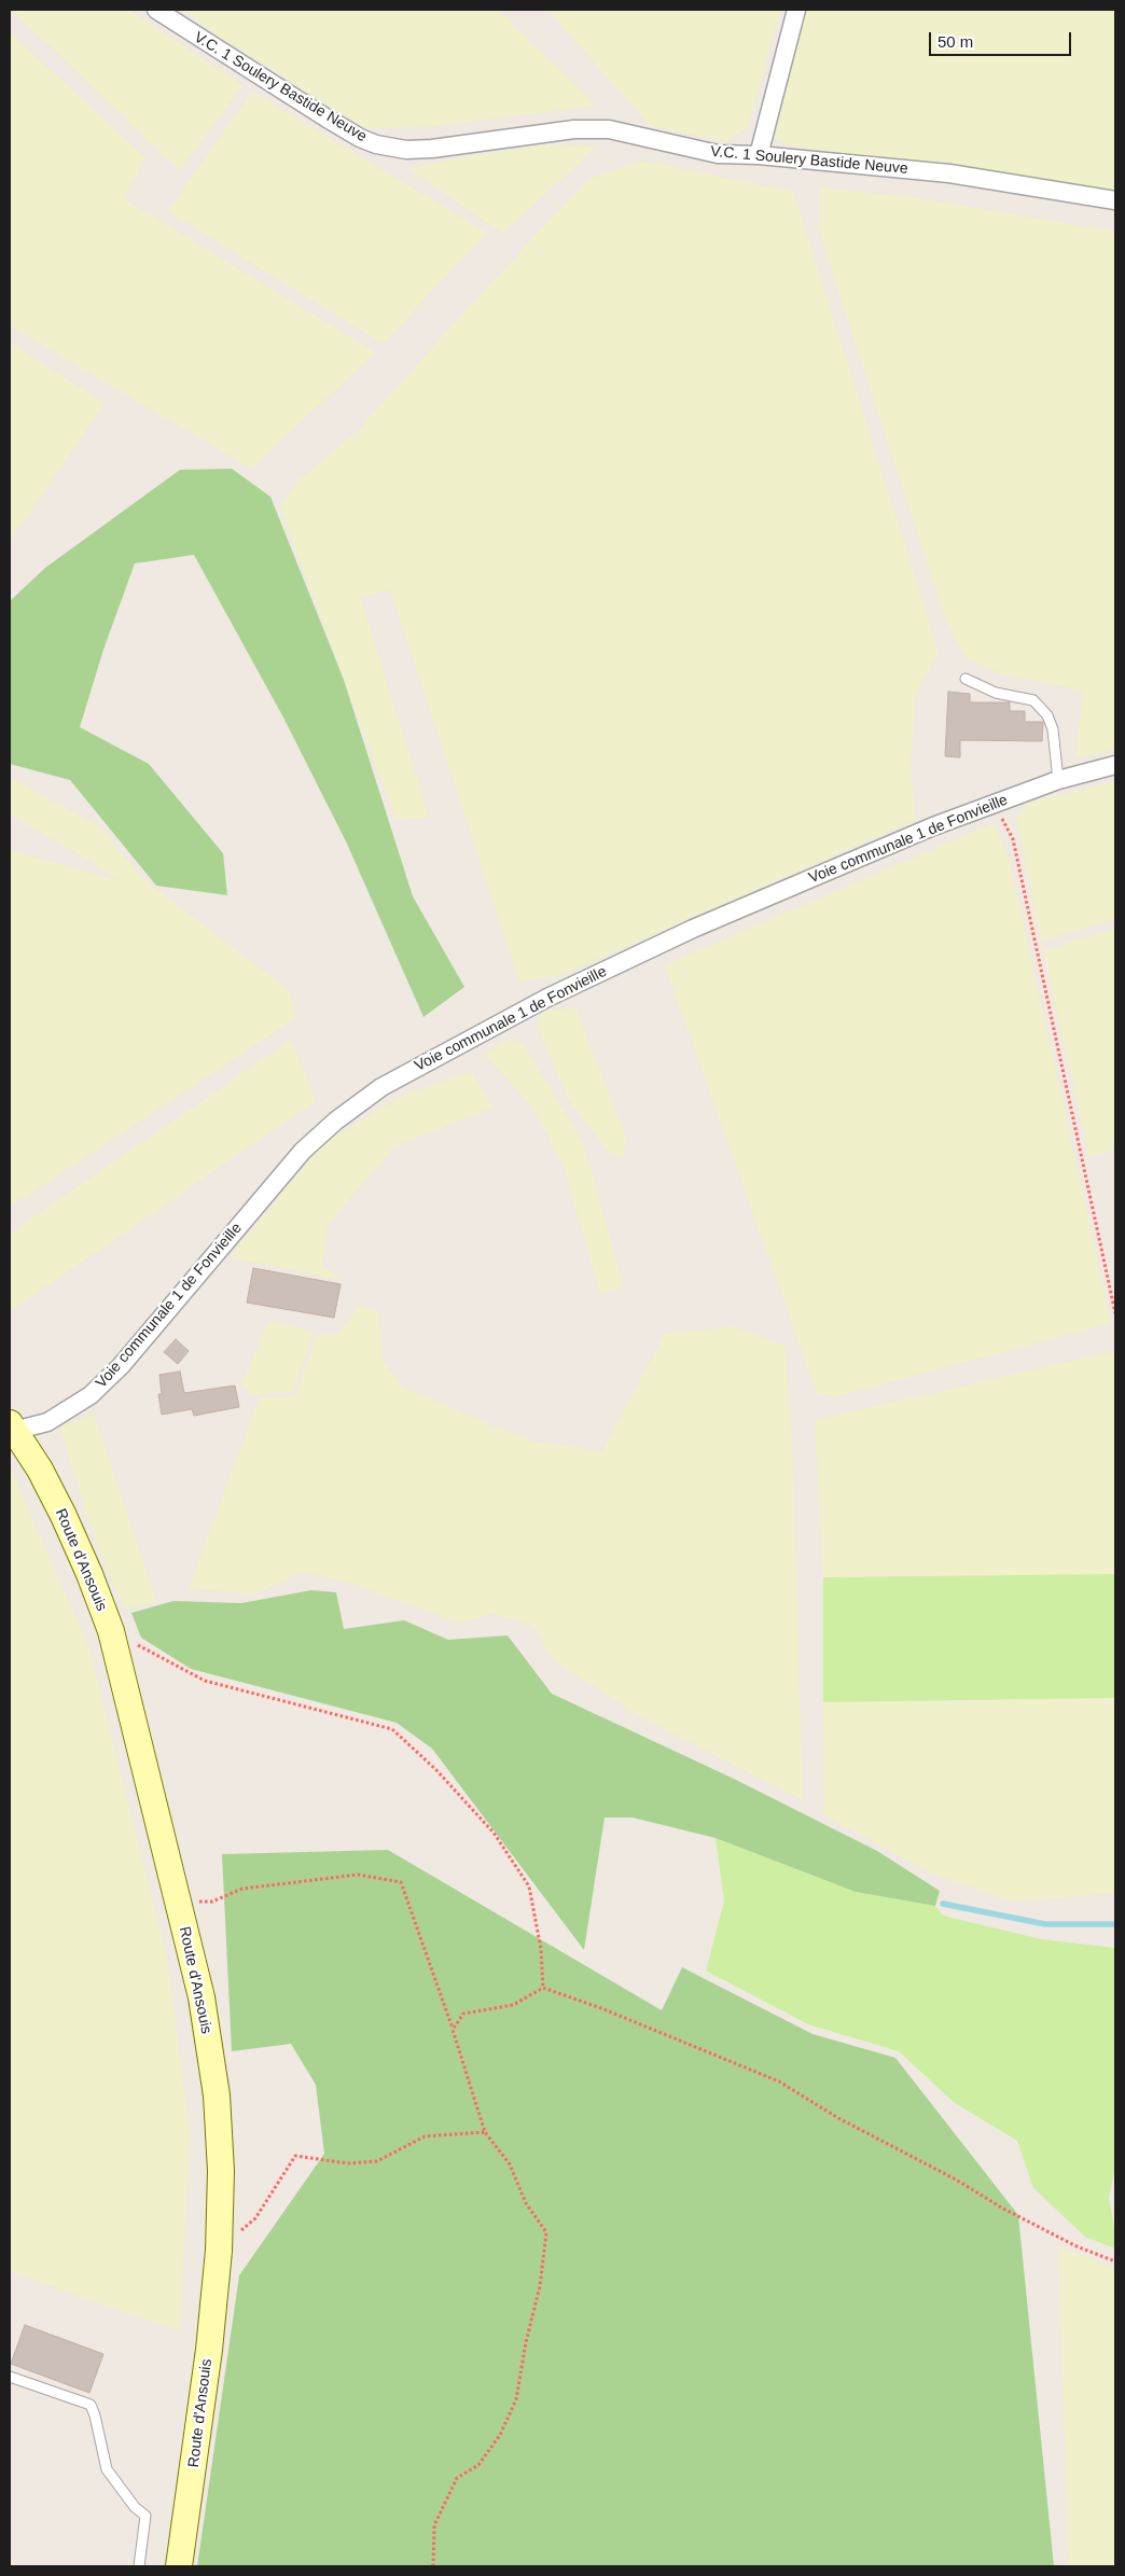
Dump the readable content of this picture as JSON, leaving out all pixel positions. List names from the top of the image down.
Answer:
{
  "streets": {
    "street": ["V.C. 1 Soulery Bastide Neuve", "Voie communale 1 de Fonvieille", "Route d'Ansouis"]
  },
  "crossings": [
    ["Voie communale 1 de Fonvieille", "Route d'Ansouis"]
  ],
  "scale_bar": "50 m"
}
